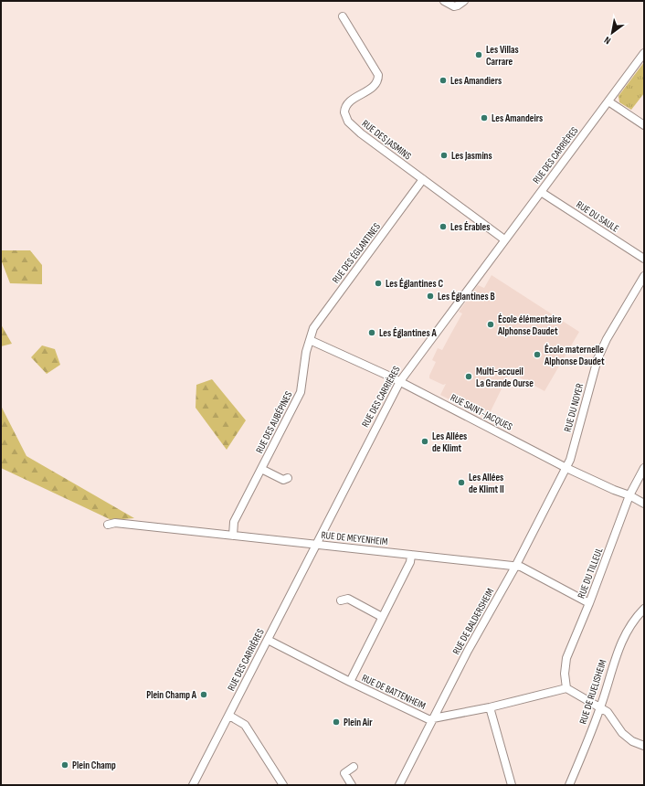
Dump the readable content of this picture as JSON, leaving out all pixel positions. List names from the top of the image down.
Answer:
{
  "streets": {
    "street": [
      "RUE DES JASMINS",
      "RUE DES CARRIÈRES",
      "RUE DU SAULE",
      "RUE DES ÉGLANTINES",
      "RUE DU NOYER",
      "RUE SAINT-JACQUES",
      "RUE DES AUBÉPINES",
      "RUE DE MEYENHEIM",
      "RUE DU TILLEUL",
      "RUE DE BALDERSHEIM",
      "RUE DE BATTENHEIM",
      "RUE DE RUELISHEIM"
    ]
  },
  "crossings": [
    ["RUE DES JASMINS", "RUE DES CARRIÈRES"],
    ["RUE DES JASMINS", "RUE DES ÉGLANTINES"],
    ["RUE DES CARRIÈRES", "RUE DU SAULE"],
    ["RUE DES CARRIÈRES", "RUE SAINT-JACQUES"],
    ["RUE DES CARRIÈRES", "RUE DE MEYENHEIM"],
    ["RUE DES CARRIÈRES", "RUE DE BATTENHEIM"],
    ["RUE DES ÉGLANTINES", "RUE SAINT-JACQUES"],
    ["RUE DES ÉGLANTINES", "RUE DES AUBÉPINES"],
    ["RUE DU NOYER", "RUE SAINT-JACQUES"],
    ["RUE DU NOYER", "RUE DE BALDERSHEIM"],
    ["RUE SAINT-JACQUES", "RUE DES AUBÉPINES"],
    ["RUE SAINT-JACQUES", "RUE DU TILLEUL"],
    ["RUE SAINT-JACQUES", "RUE DE BALDERSHEIM"],
    ["RUE DES AUBÉPINES", "RUE DE MEYENHEIM"],
    ["RUE DE MEYENHEIM", "RUE DU TILLEUL"],
    ["RUE DE MEYENHEIM", "RUE DE BALDERSHEIM"],
    ["RUE DU TILLEUL", "RUE DE BATTENHEIM"],
    ["RUE DE BALDERSHEIM", "RUE DE BATTENHEIM"]
  ],
  "places": [
    "Les Villas Carrare",
    "Les Amandiers",
    "Les Amandeirs",
    "Les Jasmins",
    "Les Érables",
    "Les Églantines C",
    "Les Églantines B",
    "École élémentaire Alphonse Daudet",
    "Les Églantines A",
    "École maternelle Alphonse Daudet",
    "Multi-accueil La Grande Ourse",
    "Les Allées de Klimt",
    "Les Allées de Klimt II",
    "Plein Champ A",
    "Plein Air",
    "Plein Champ"
  ],
  "north": "bottom left"
}
